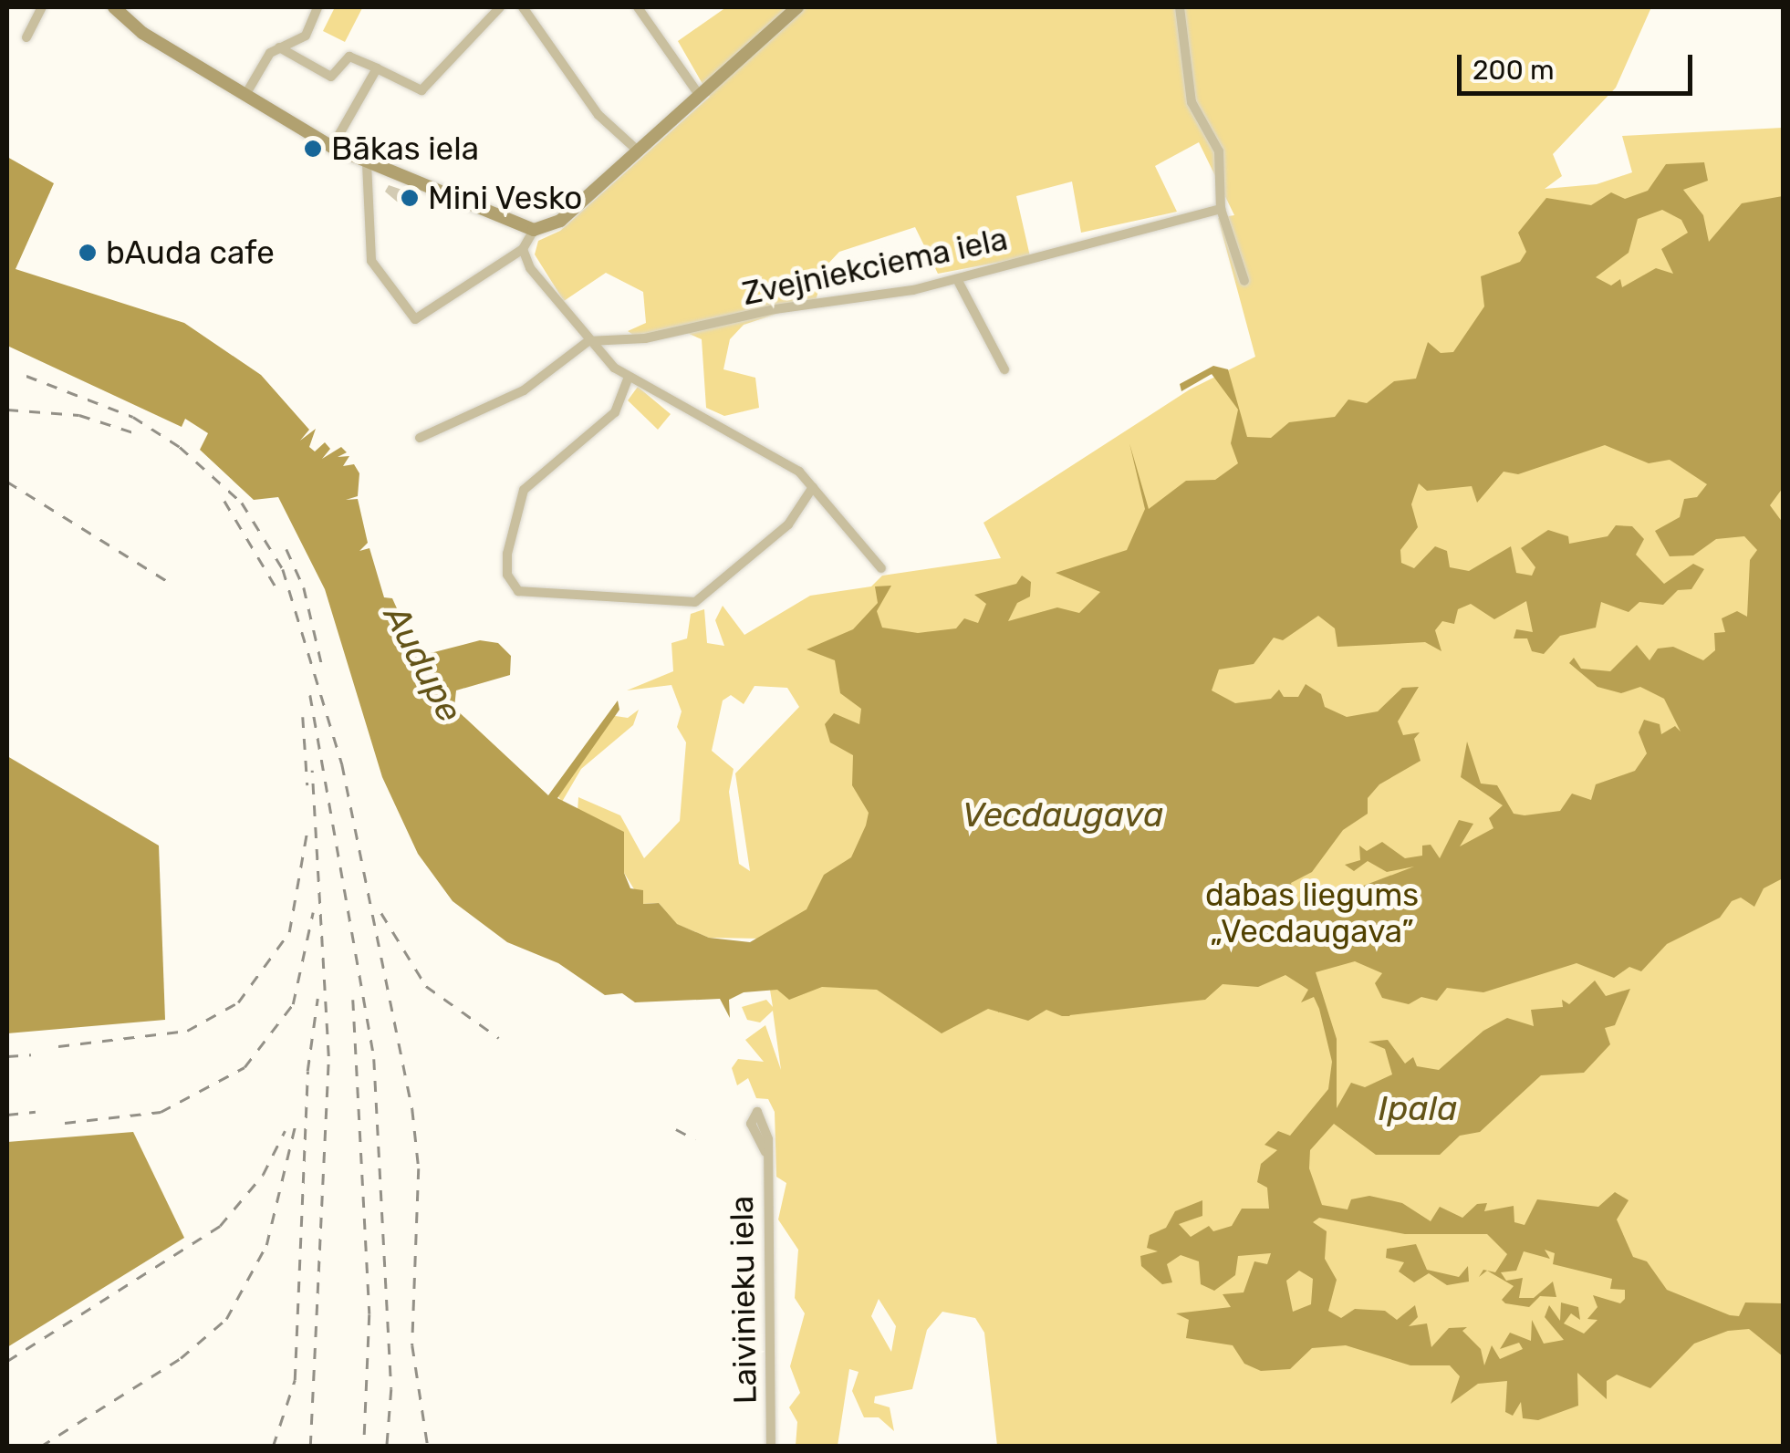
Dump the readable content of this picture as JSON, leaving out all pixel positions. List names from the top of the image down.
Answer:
{
  "streets": {
    "street": ["Zvejniekciema iela", "Laivinieku iela"]
  },
  "water": ["Audupe", "Vecdaugava", "Ipala"],
  "parks": ["dabas liegums „Vecdaugava”"],
  "places": ["Bākas iela", "Mini Vesko", "bAuda cafe"],
  "scale_bar": "200 m"
}
